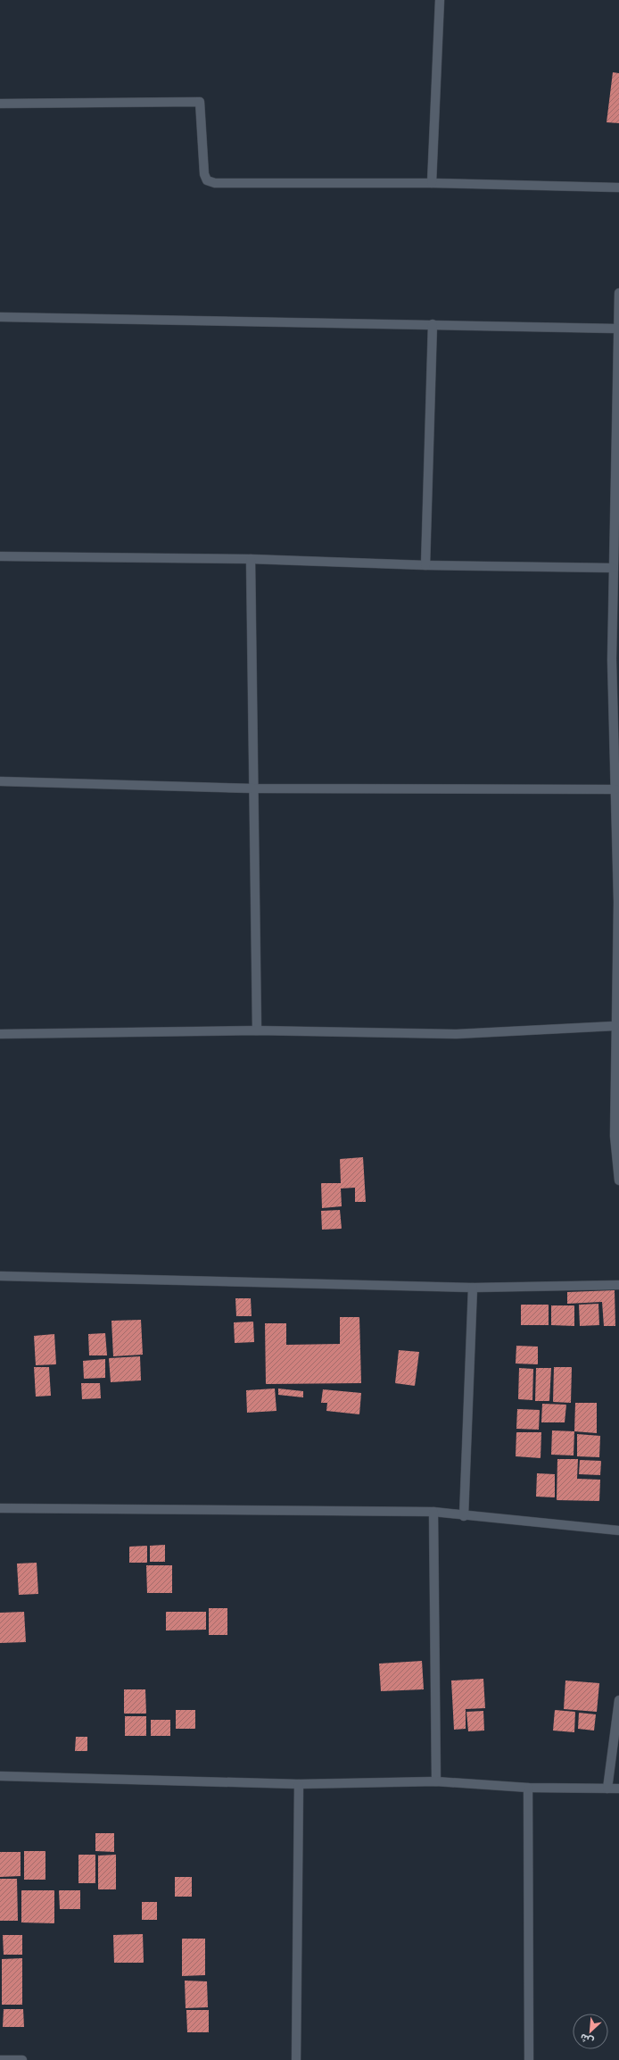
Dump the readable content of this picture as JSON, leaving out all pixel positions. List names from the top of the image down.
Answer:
{
  "north": "bottom left"
}
